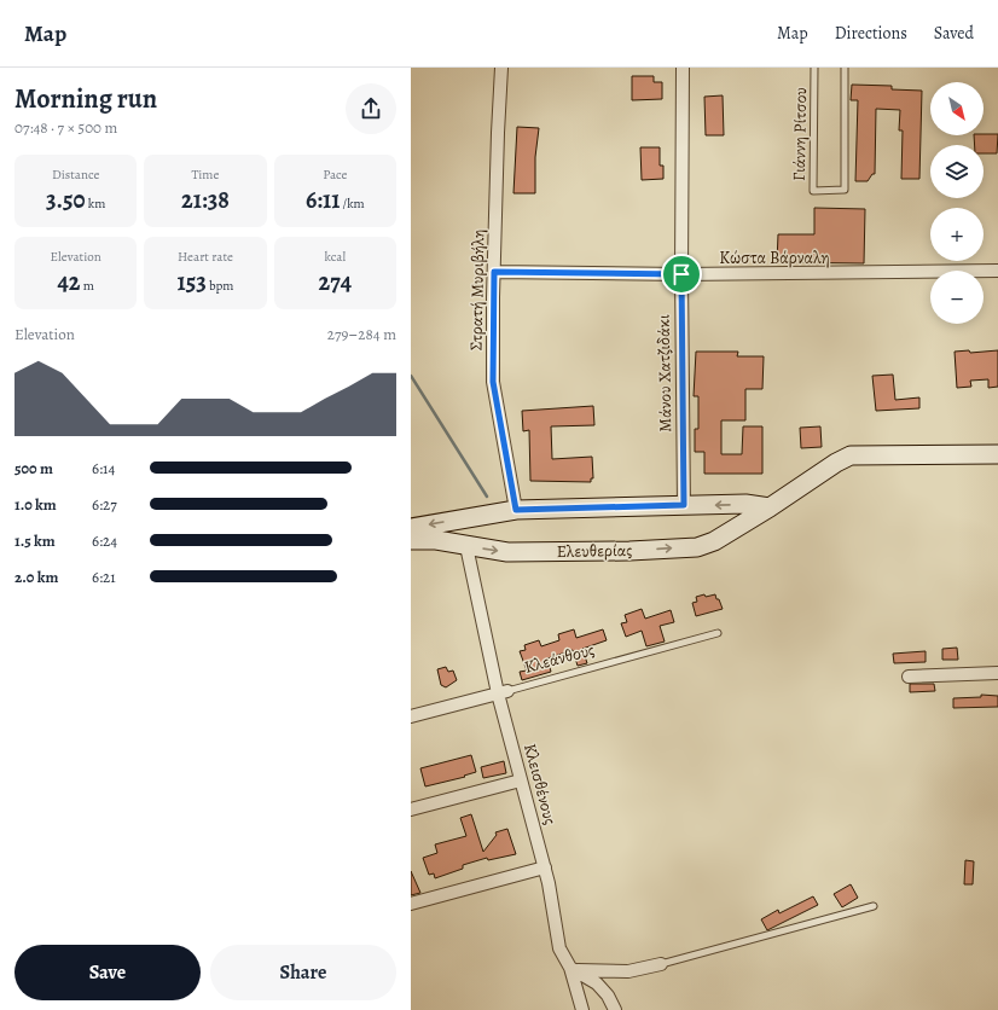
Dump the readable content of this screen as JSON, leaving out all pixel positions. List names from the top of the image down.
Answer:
{
  "streets": {
    "street": [
      "Κώστα Βάρναλη",
      "Στρατή Μυριβήλη",
      "Μάνου Χατζιδάκι",
      "Ελευθερίας",
      "Κλεάνθους",
      "Κλεισθένους"
    ],
    "lane": ["Γιάννη Ρίτσου"]
  },
  "crossings": [
    ["Κώστα Βάρναλη", "Στρατή Μυριβήλη"],
    ["Κώστα Βάρναλη", "Μάνου Χατζιδάκι"],
    ["Ελευθερίας", "Κλεισθένους"],
    ["Κλεάνθους", "Κλεισθένους"]
  ],
  "north": "bottom right",
  "page": {
    "header": "Map",
    "nav": ["Map", "Directions", "Saved"],
    "heading": ["Morning run", "07:48 · 7 × 500 m"],
    "map_buttons": ["+", "−"],
    "stats": [
      ["Distance", "3.50 km"],
      ["Time", "21:38"],
      ["Pace", "6:11 /km"],
      ["Elevation", "42 m"],
      ["Heart rate", "153 bpm"],
      ["kcal", "274"]
    ],
    "chart": ["Elevation", "279–284 m"],
    "list": [
      {
        "name": "500 m",
        "note": "6:14"
      },
      {
        "name": "1.0 km",
        "note": "6:27"
      },
      {
        "name": "1.5 km",
        "note": "6:24"
      },
      {
        "name": "2.0 km",
        "note": "6:21"
      }
    ],
    "buttons": ["Save", "Share"]
  }
}
